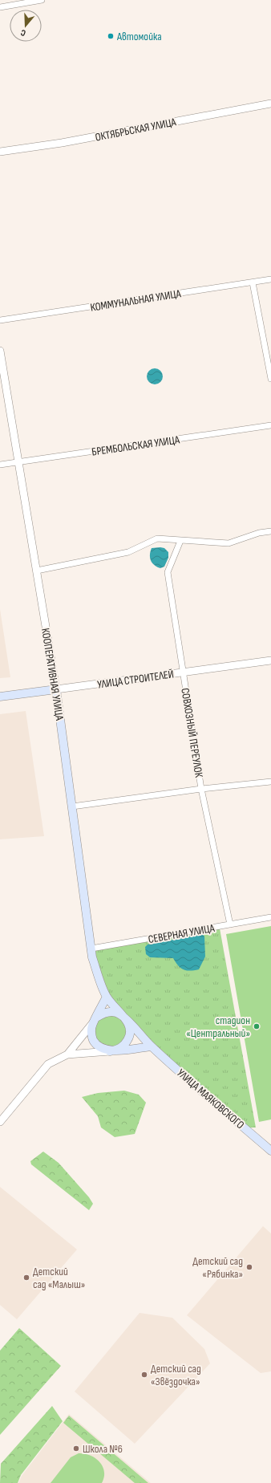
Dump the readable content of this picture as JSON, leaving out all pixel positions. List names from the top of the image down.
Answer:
{
  "streets": {
    "main road": ["КООПЕРАТИВНАЯ УЛИЦА", "УЛИЦА СТРОИТЕЛЕЙ", "УЛИЦА МАЯКОВСКОГО"],
    "street": [
      "ОКТЯБРЬСКАЯ УЛИЦА",
      "КОММУНАЛЬНАЯ УЛИЦА",
      "БРЕМБОЛЬСКАЯ УЛИЦА",
      "СОВХОЗНЫЙ ПЕРЕУЛОК",
      "СЕВЕРНАЯ УЛИЦА"
    ]
  },
  "crossings": [
    ["БРЕМБОЛЬСКАЯ УЛИЦА", "КООПЕРАТИВНАЯ УЛИЦА"],
    ["КООПЕРАТИВНАЯ УЛИЦА", "УЛИЦА СТРОИТЕЛЕЙ"],
    ["КООПЕРАТИВНАЯ УЛИЦА", "СЕВЕРНАЯ УЛИЦА"],
    ["УЛИЦА СТРОИТЕЛЕЙ", "СОВХОЗНЫЙ ПЕРЕУЛОК"],
    ["СОВХОЗНЫЙ ПЕРЕУЛОК", "СЕВЕРНАЯ УЛИЦА"]
  ],
  "places": [
    "Автомойка",
    "стадион «Центральный»",
    "Детский сад «Рябинка»",
    "Детский сад «Малыш»",
    "Детский сад «Звёздочка»",
    "Школа №6"
  ],
  "north": "bottom"
}
